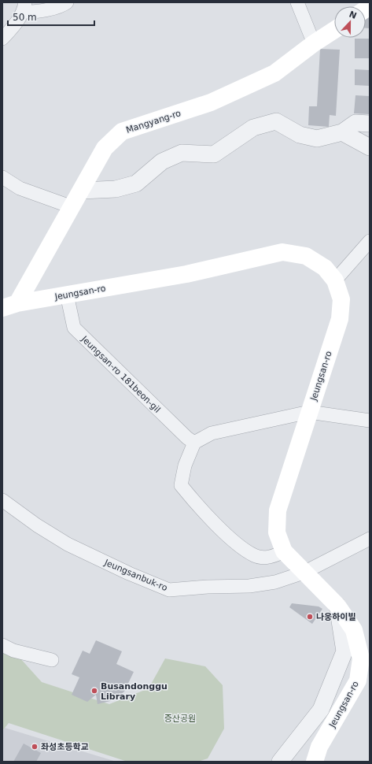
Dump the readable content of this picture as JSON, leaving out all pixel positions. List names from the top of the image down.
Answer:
{
  "streets": {
    "main road": ["Mangyang-ro", "Jeungsan-ro"],
    "street": ["Jeungsan-ro 181beon-gil", "Jeungsanbuk-ro"]
  },
  "crossings": [
    ["Mangyang-ro", "Jeungsan-ro"],
    ["Jeungsan-ro", "Jeungsan-ro 181beon-gil"],
    ["Jeungsan-ro", "Jeungsanbuk-ro"]
  ],
  "parks": ["증산공원"],
  "places": ["나웅하이빌", "Busandonggu Library", "좌성초등학교"],
  "scale_bar": "50 m",
  "north": "top"
}
